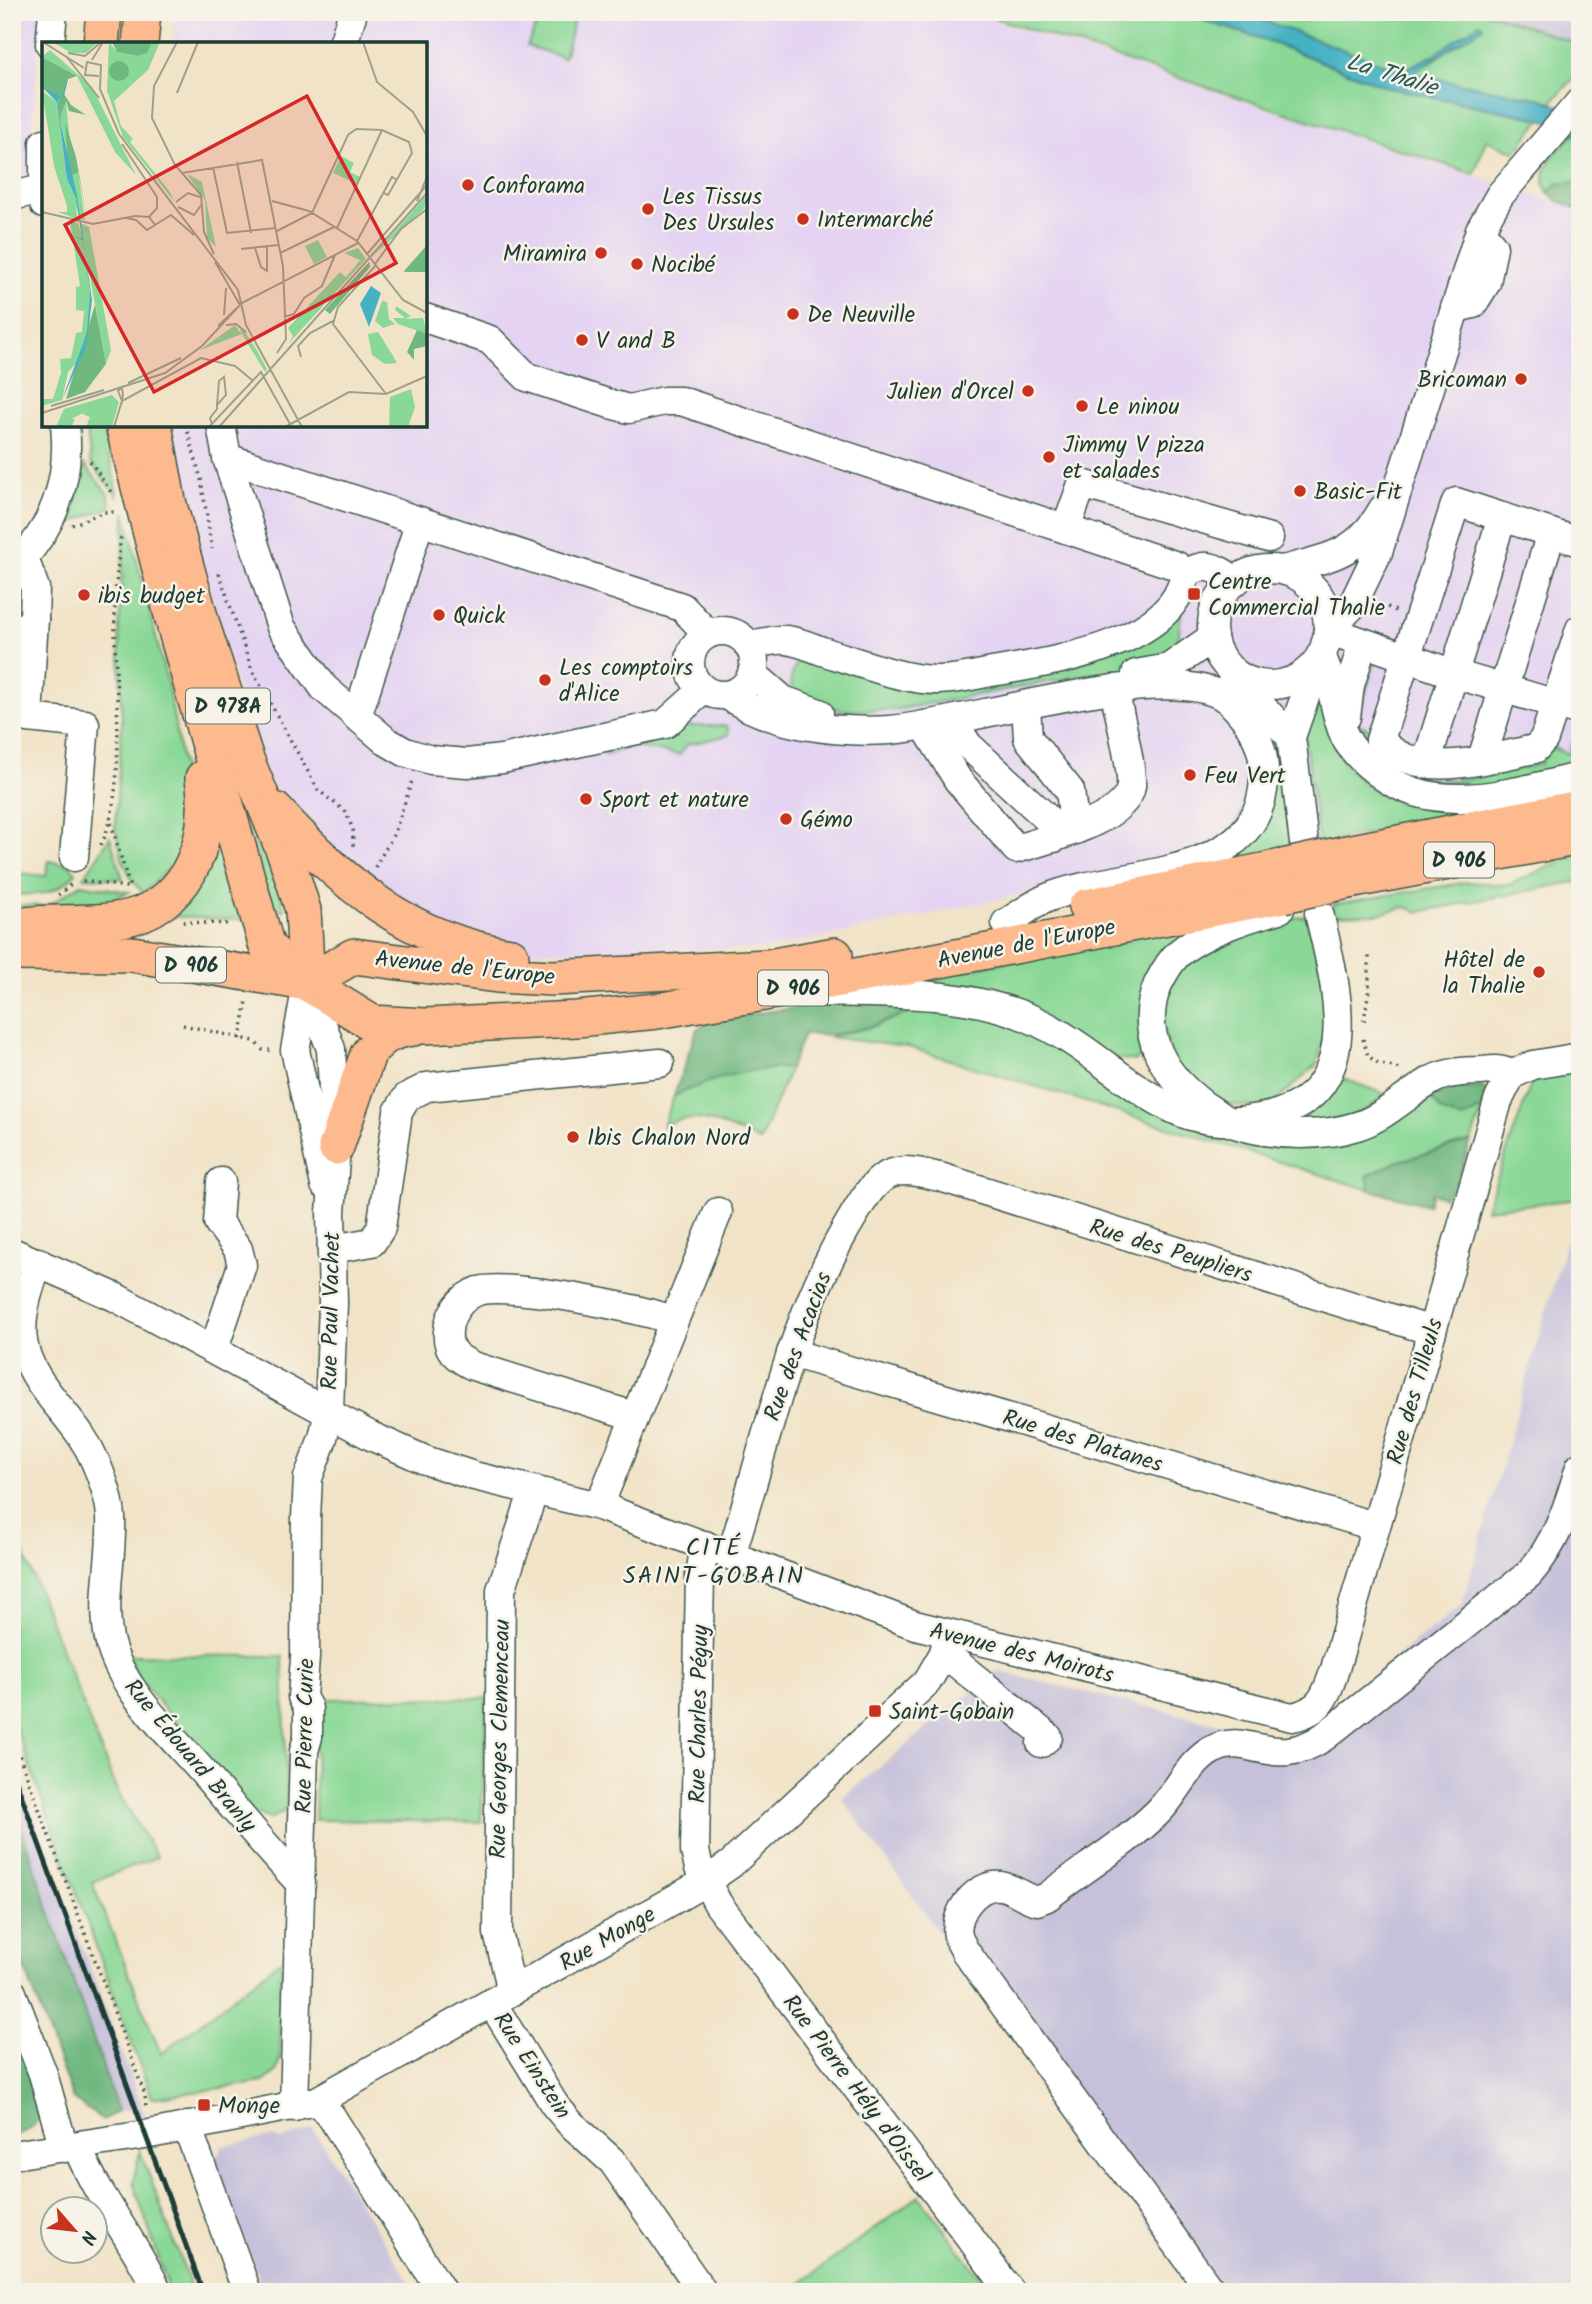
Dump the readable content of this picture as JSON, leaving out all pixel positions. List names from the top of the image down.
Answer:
{
  "streets": {
    "main road": ["D 978A", "D 906", "Avenue de l'Europe"],
    "street": [
      "Rue des Peupliers",
      "Rue Paul Vachet",
      "Rue des Acacias",
      "Rue des Tilleuls",
      "Rue des Platanes",
      "Avenue des Moirots",
      "Rue Charles Péguy",
      "Rue Pierre Curie",
      "Rue Georges Clemenceau",
      "Rue Édouard Branly",
      "Rue Monge",
      "Rue Einstein",
      "Rue Pierre Hély d'Oissel"
    ]
  },
  "crossings": [
    ["D 978A", "D 906"],
    ["D 978A", "Avenue de l'Europe"],
    ["D 978A", "Rue Paul Vachet"],
    ["D 906", "Avenue de l'Europe"],
    ["D 906", "Rue Paul Vachet"],
    ["Avenue de l'Europe", "Rue Paul Vachet"],
    ["Rue des Peupliers", "Rue des Acacias"],
    ["Rue des Peupliers", "Rue des Tilleuls"],
    ["Rue Paul Vachet", "Avenue des Moirots"],
    ["Rue Paul Vachet", "Rue Pierre Curie"],
    ["Rue des Acacias", "Rue des Platanes"],
    ["Rue des Acacias", "Avenue des Moirots"],
    ["Rue des Acacias", "Rue Charles Péguy"],
    ["Rue des Tilleuls", "Rue des Platanes"],
    ["Rue des Tilleuls", "Avenue des Moirots"],
    ["Avenue des Moirots", "Rue Charles Péguy"],
    ["Avenue des Moirots", "Rue Pierre Curie"],
    ["Avenue des Moirots", "Rue Georges Clemenceau"],
    ["Avenue des Moirots", "Rue Édouard Branly"],
    ["Avenue des Moirots", "Rue Monge"],
    ["Rue Charles Péguy", "Rue Monge"],
    ["Rue Charles Péguy", "Rue Pierre Hély d'Oissel"],
    ["Rue Pierre Curie", "Rue Édouard Branly"],
    ["Rue Pierre Curie", "Rue Monge"],
    ["Rue Georges Clemenceau", "Rue Monge"],
    ["Rue Georges Clemenceau", "Rue Einstein"],
    ["Rue Monge", "Rue Einstein"],
    ["Rue Monge", "Rue Pierre Hély d'Oissel"]
  ],
  "districts": ["CITÉ SAINT-GOBAIN"],
  "water": ["La Thalie"],
  "places": {
    "other": [
      "Conforama",
      "Les Tissus Des Ursules",
      "Intermarché",
      "Miramira",
      "Nocibé",
      "De Neuville",
      "V and B",
      "Bricoman",
      "Julien d'Orcel",
      "Le ninou",
      "Jimmy V pizza et salades",
      "Basic-Fit",
      "ibis budget",
      "Quick",
      "Les comptoirs d'Alice",
      "Feu Vert",
      "Sport et nature",
      "Gémo",
      "Hôtel de la Thalie",
      "Ibis Chalon Nord"
    ],
    "transit": ["Centre Commercial Thalie", "Saint-Gobain", "Monge"]
  },
  "north": "bottom right"
}
